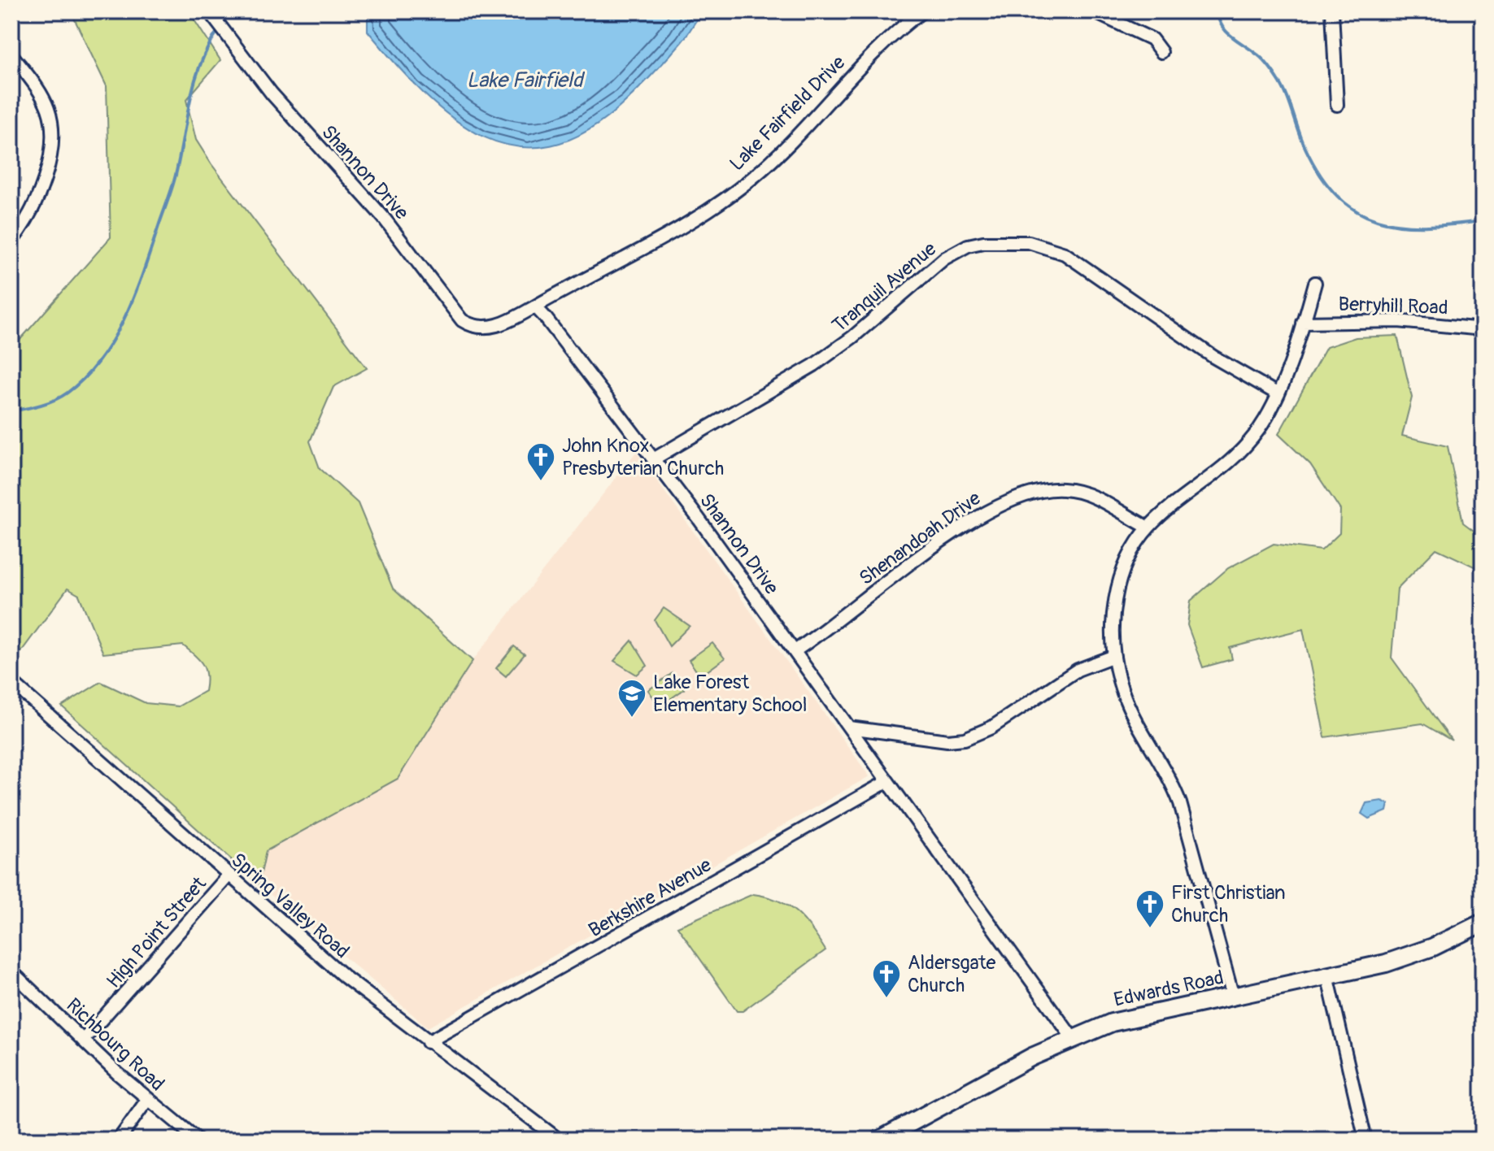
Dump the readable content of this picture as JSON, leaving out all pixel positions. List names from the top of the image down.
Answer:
{
  "streets": {
    "street": [
      "Lake Fairfield Drive",
      "Shannon Drive",
      "Tranquil Avenue",
      "Berryhill Road",
      "Shenandoah Drive",
      "Berkshire Avenue",
      "Spring Valley Road",
      "High Point Street",
      "Edwards Road",
      "Richbourg Road"
    ]
  },
  "crossings": [
    ["Lake Fairfield Drive", "Shannon Drive"],
    ["Shannon Drive", "Tranquil Avenue"],
    ["Shannon Drive", "Shenandoah Drive"],
    ["Shannon Drive", "Berkshire Avenue"],
    ["Shannon Drive", "Edwards Road"],
    ["Berkshire Avenue", "Spring Valley Road"],
    ["Spring Valley Road", "High Point Street"],
    ["High Point Street", "Richbourg Road"]
  ],
  "water": ["Lake Fairfield"],
  "places": {
    "church": ["John Knox Presbyterian Church", "First Christian Church", "Aldersgate Church"],
    "school or university": ["Lake Forest Elementary School"]
  }
}
